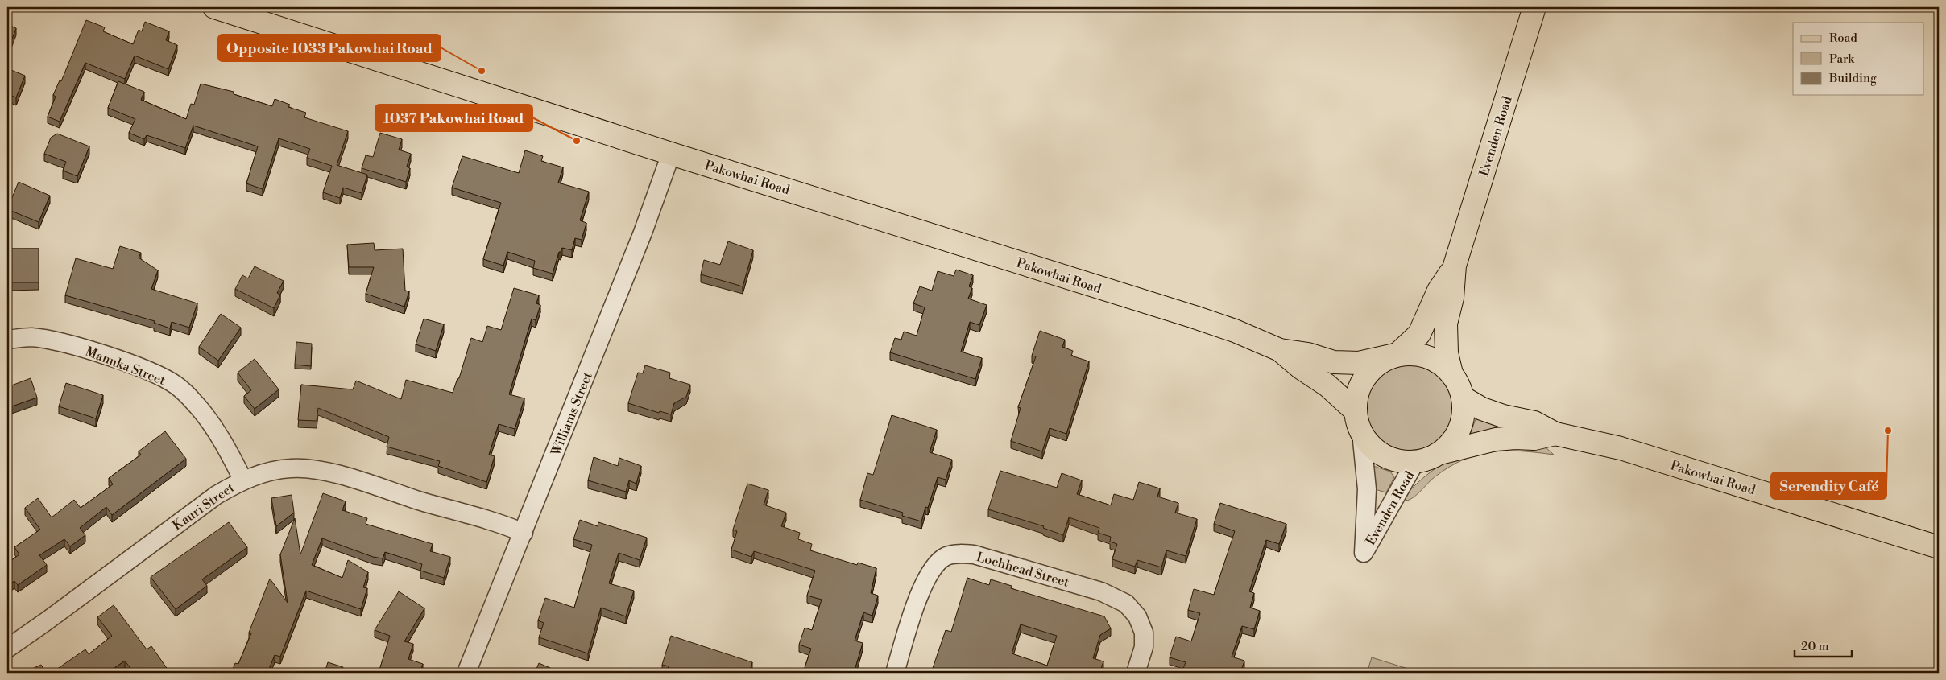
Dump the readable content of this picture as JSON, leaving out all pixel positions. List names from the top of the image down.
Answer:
{
  "streets": {
    "main road": ["Evenden Road", "Pakowhai Road"],
    "street": [
      "Manuka Street",
      "Williams Street",
      "Kauri Street",
      "Lochhead Street"
    ]
  },
  "crossings": [
    ["Evenden Road", "Pakowhai Road"],
    ["Pakowhai Road", "Williams Street"],
    ["Manuka Street", "Kauri Street"],
    ["Williams Street", "Kauri Street"]
  ],
  "places": ["Opposite 1033 Pakowhai Road", "1037 Pakowhai Road", "Serendity Café"],
  "legend": ["Road", "Park", "Building"],
  "scale_bar": "20 m"
}
